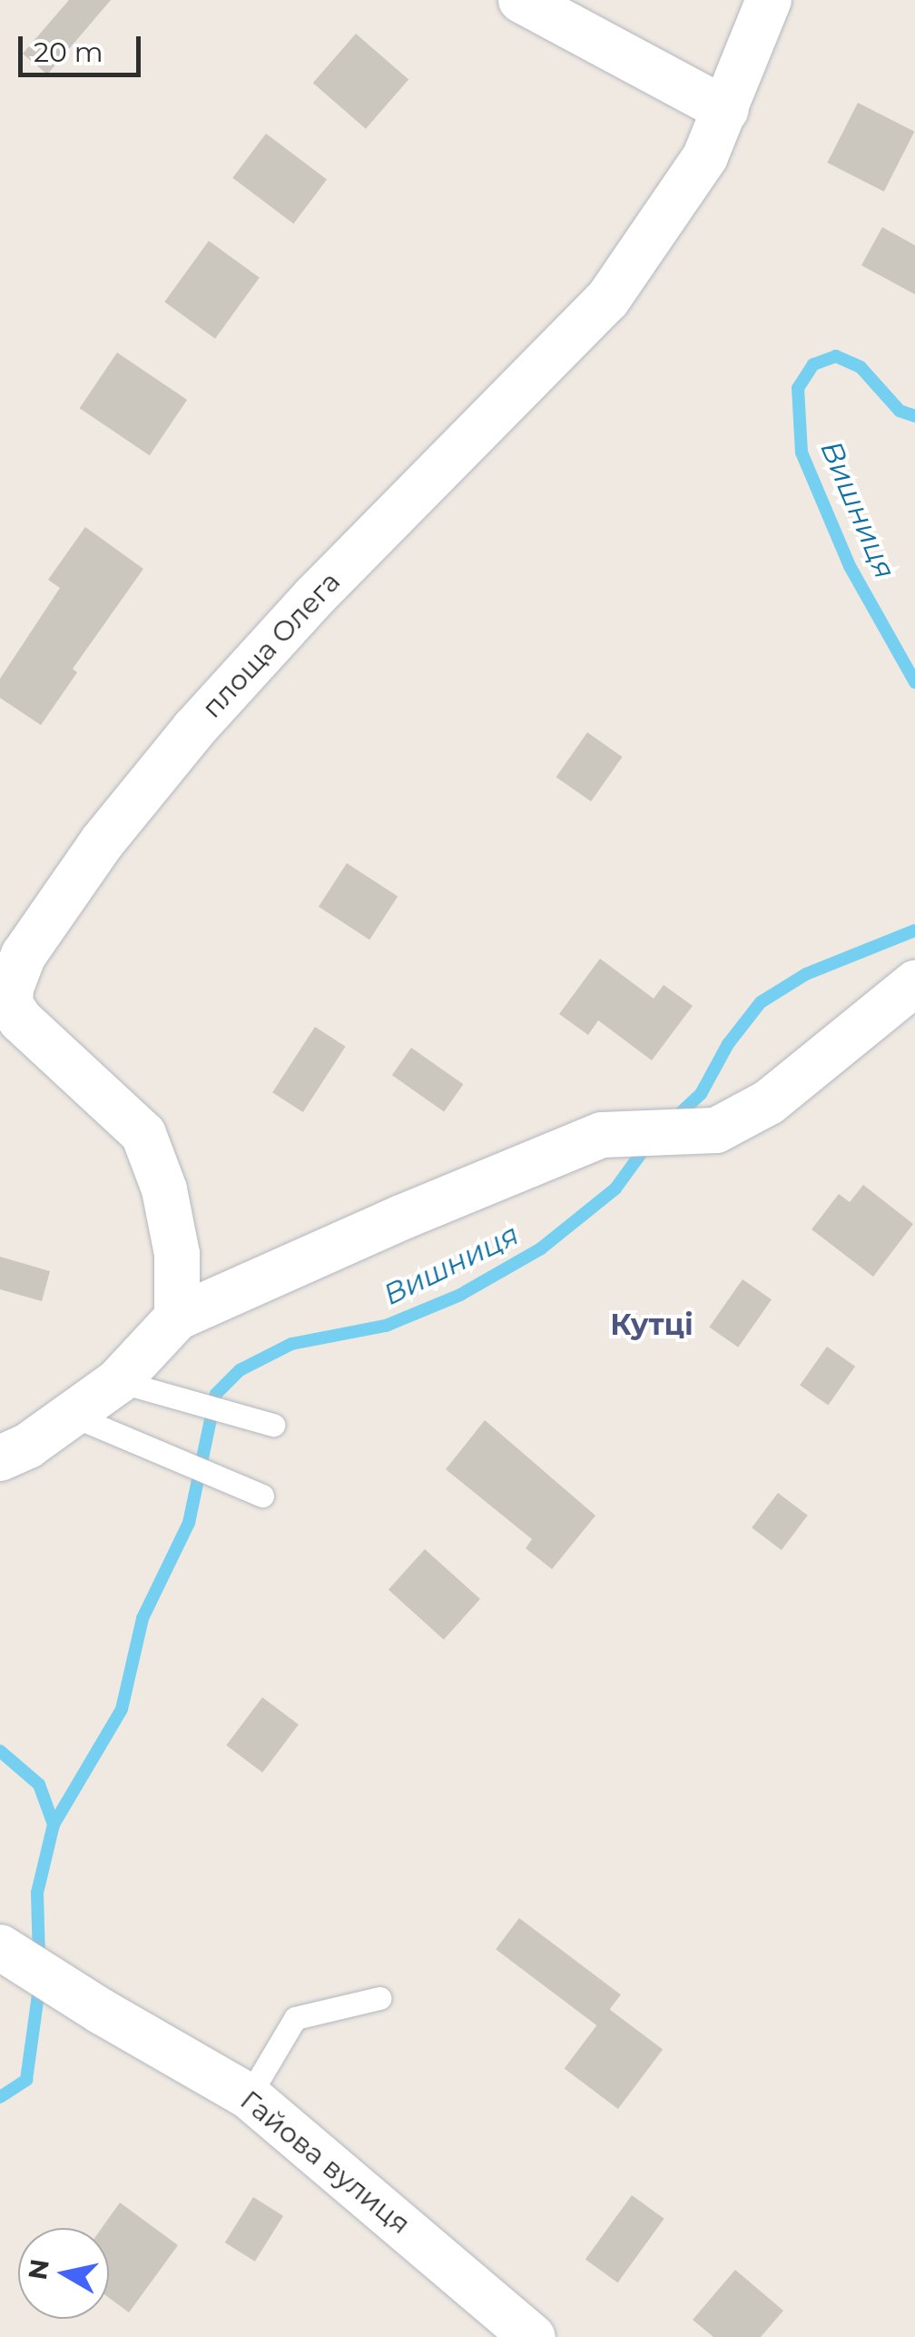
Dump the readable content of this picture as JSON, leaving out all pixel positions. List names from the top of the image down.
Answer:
{
  "streets": {
    "street": ["площа Олега", "Гайова вулиця"]
  },
  "districts": ["Кутці"],
  "water": ["Вишниця"],
  "scale_bar": "20 m",
  "north": "left"
}
